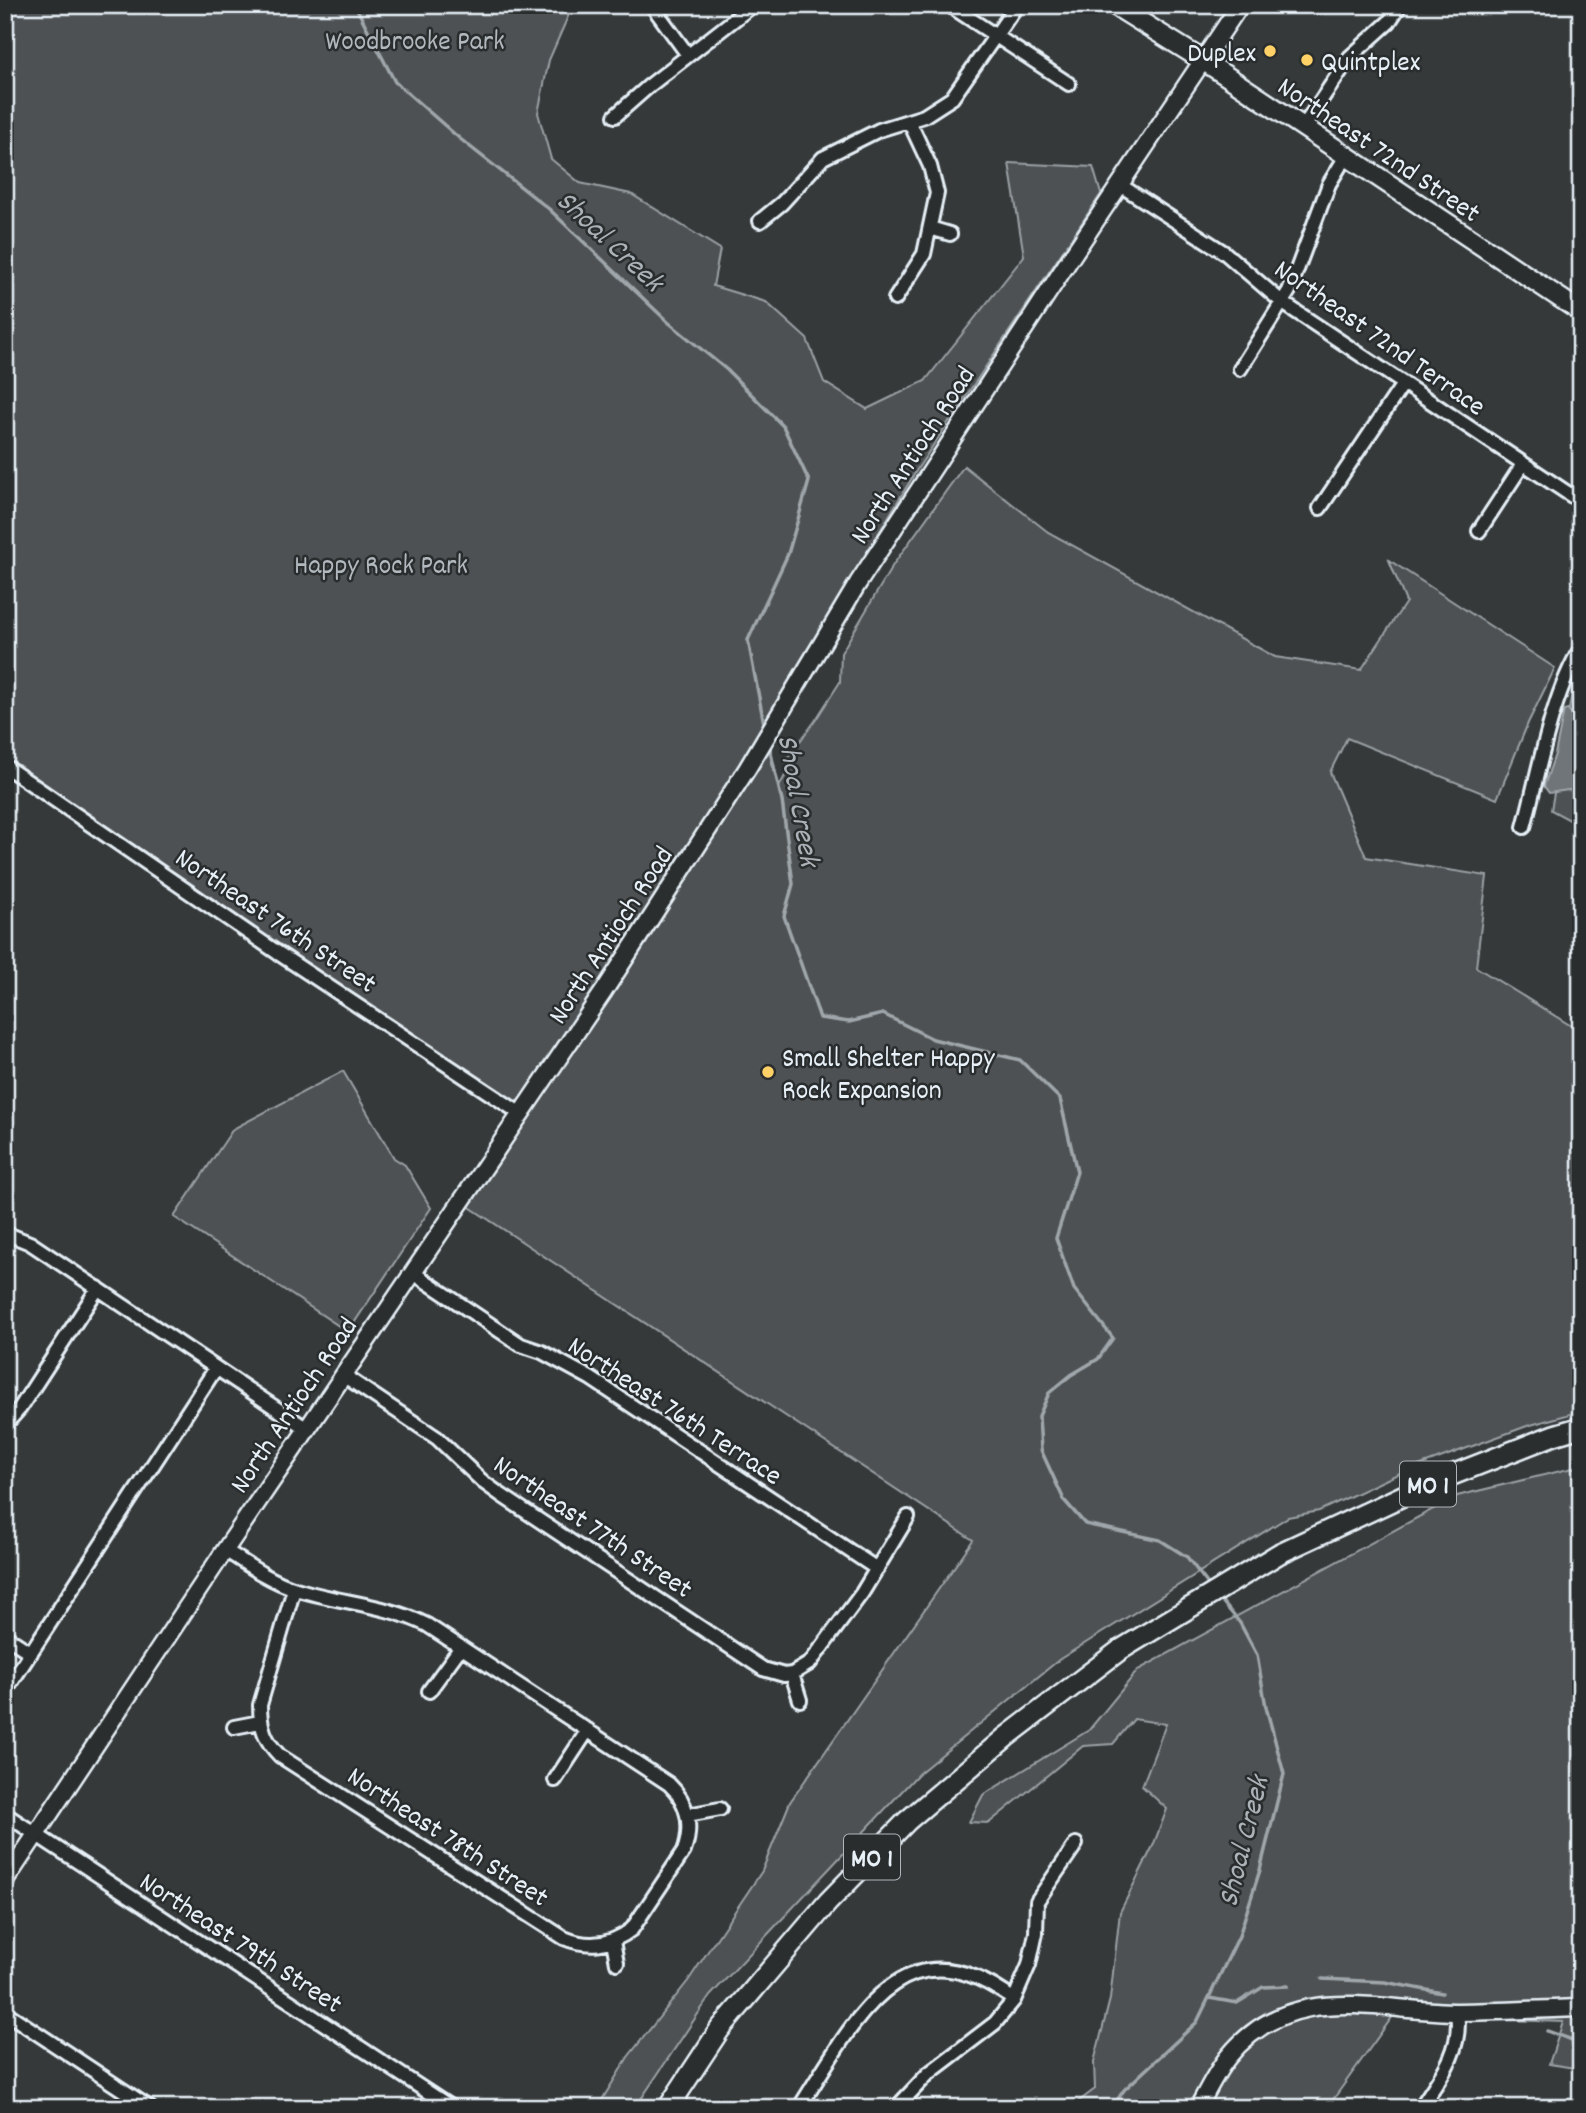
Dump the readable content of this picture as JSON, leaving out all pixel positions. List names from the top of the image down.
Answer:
{
  "streets": {
    "main road": ["Northeast 72nd Street", "MO 1"],
    "street": [
      "Northeast 72nd Terrace",
      "North Antioch Road",
      "Northeast 76th Street",
      "Northeast 76th Terrace",
      "Northeast 77th Street",
      "Northeast 78th Street",
      "Northeast 79th Street"
    ]
  },
  "crossings": [
    ["Northeast 72nd Street", "North Antioch Road"],
    ["Northeast 72nd Terrace", "North Antioch Road"],
    ["North Antioch Road", "Northeast 76th Street"],
    ["North Antioch Road", "Northeast 76th Terrace"],
    ["North Antioch Road", "Northeast 77th Street"],
    ["North Antioch Road", "Northeast 79th Street"]
  ],
  "water": ["Shoal Creek"],
  "parks": ["Woodbrooke Park", "Happy Rock Park"],
  "places": ["Duplex", "Quintplex", "Small Shelter Happy Rock Expansion"]
}
